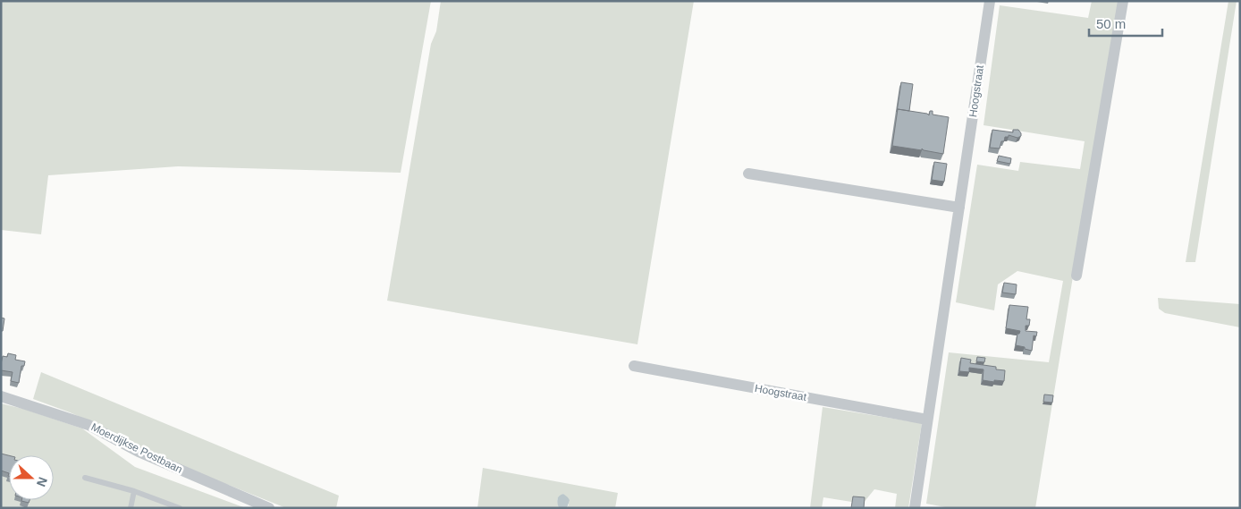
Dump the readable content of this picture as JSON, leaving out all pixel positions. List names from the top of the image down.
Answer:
{
  "streets": {
    "street": ["Hoogstraat", "Moerdijkse Postbaan"]
  },
  "scale_bar": "50 m",
  "north": "right"
}
